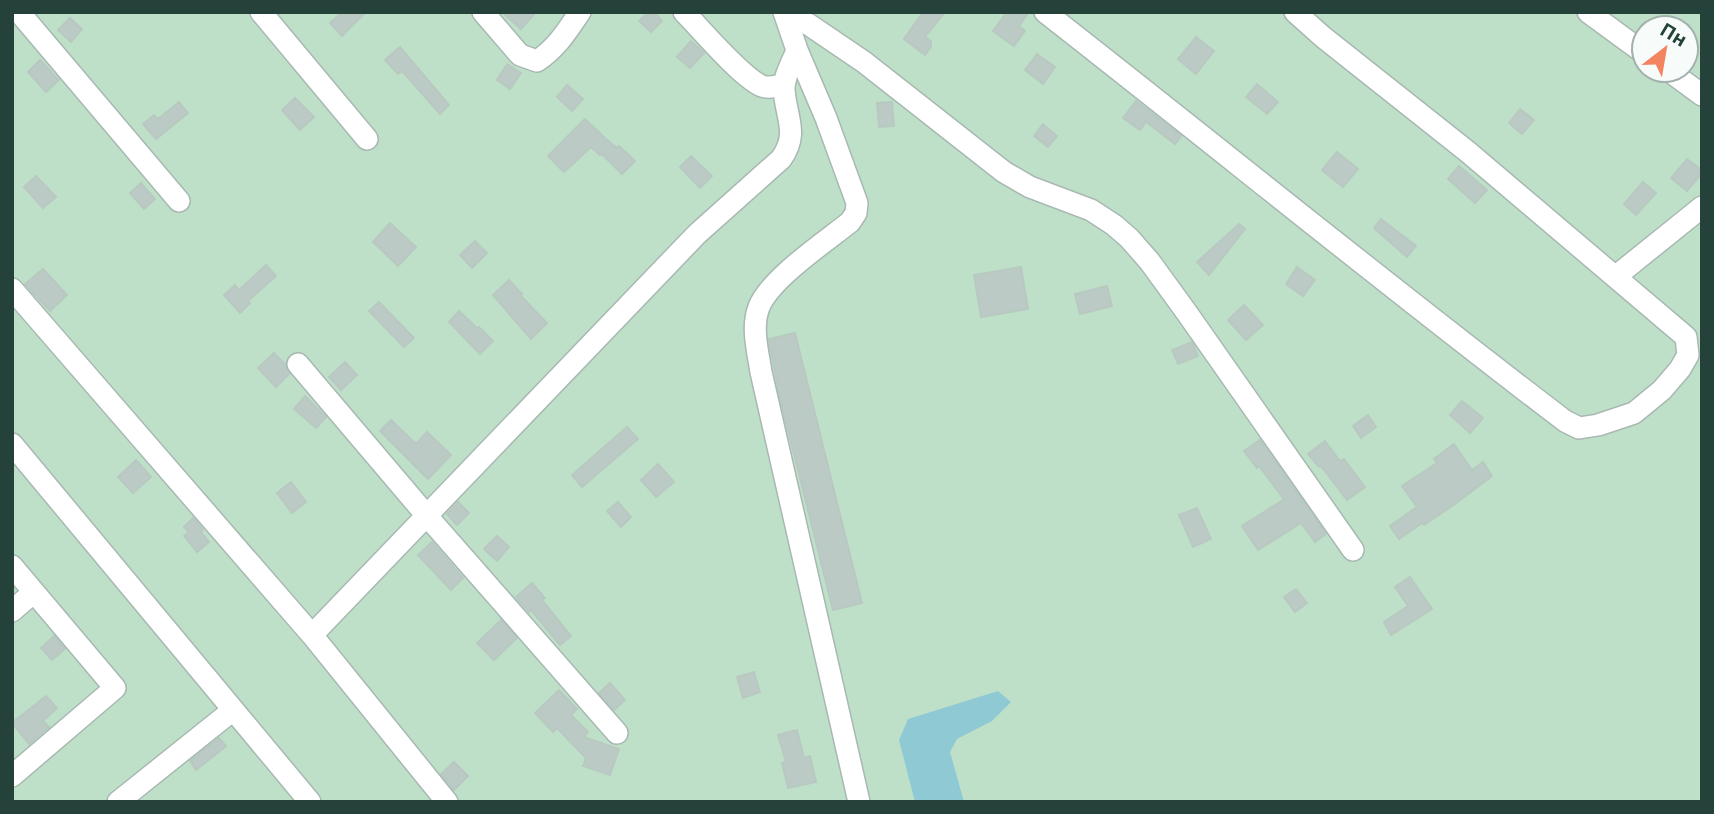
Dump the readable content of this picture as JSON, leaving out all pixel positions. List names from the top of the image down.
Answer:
{
  "north": "top right"
}
